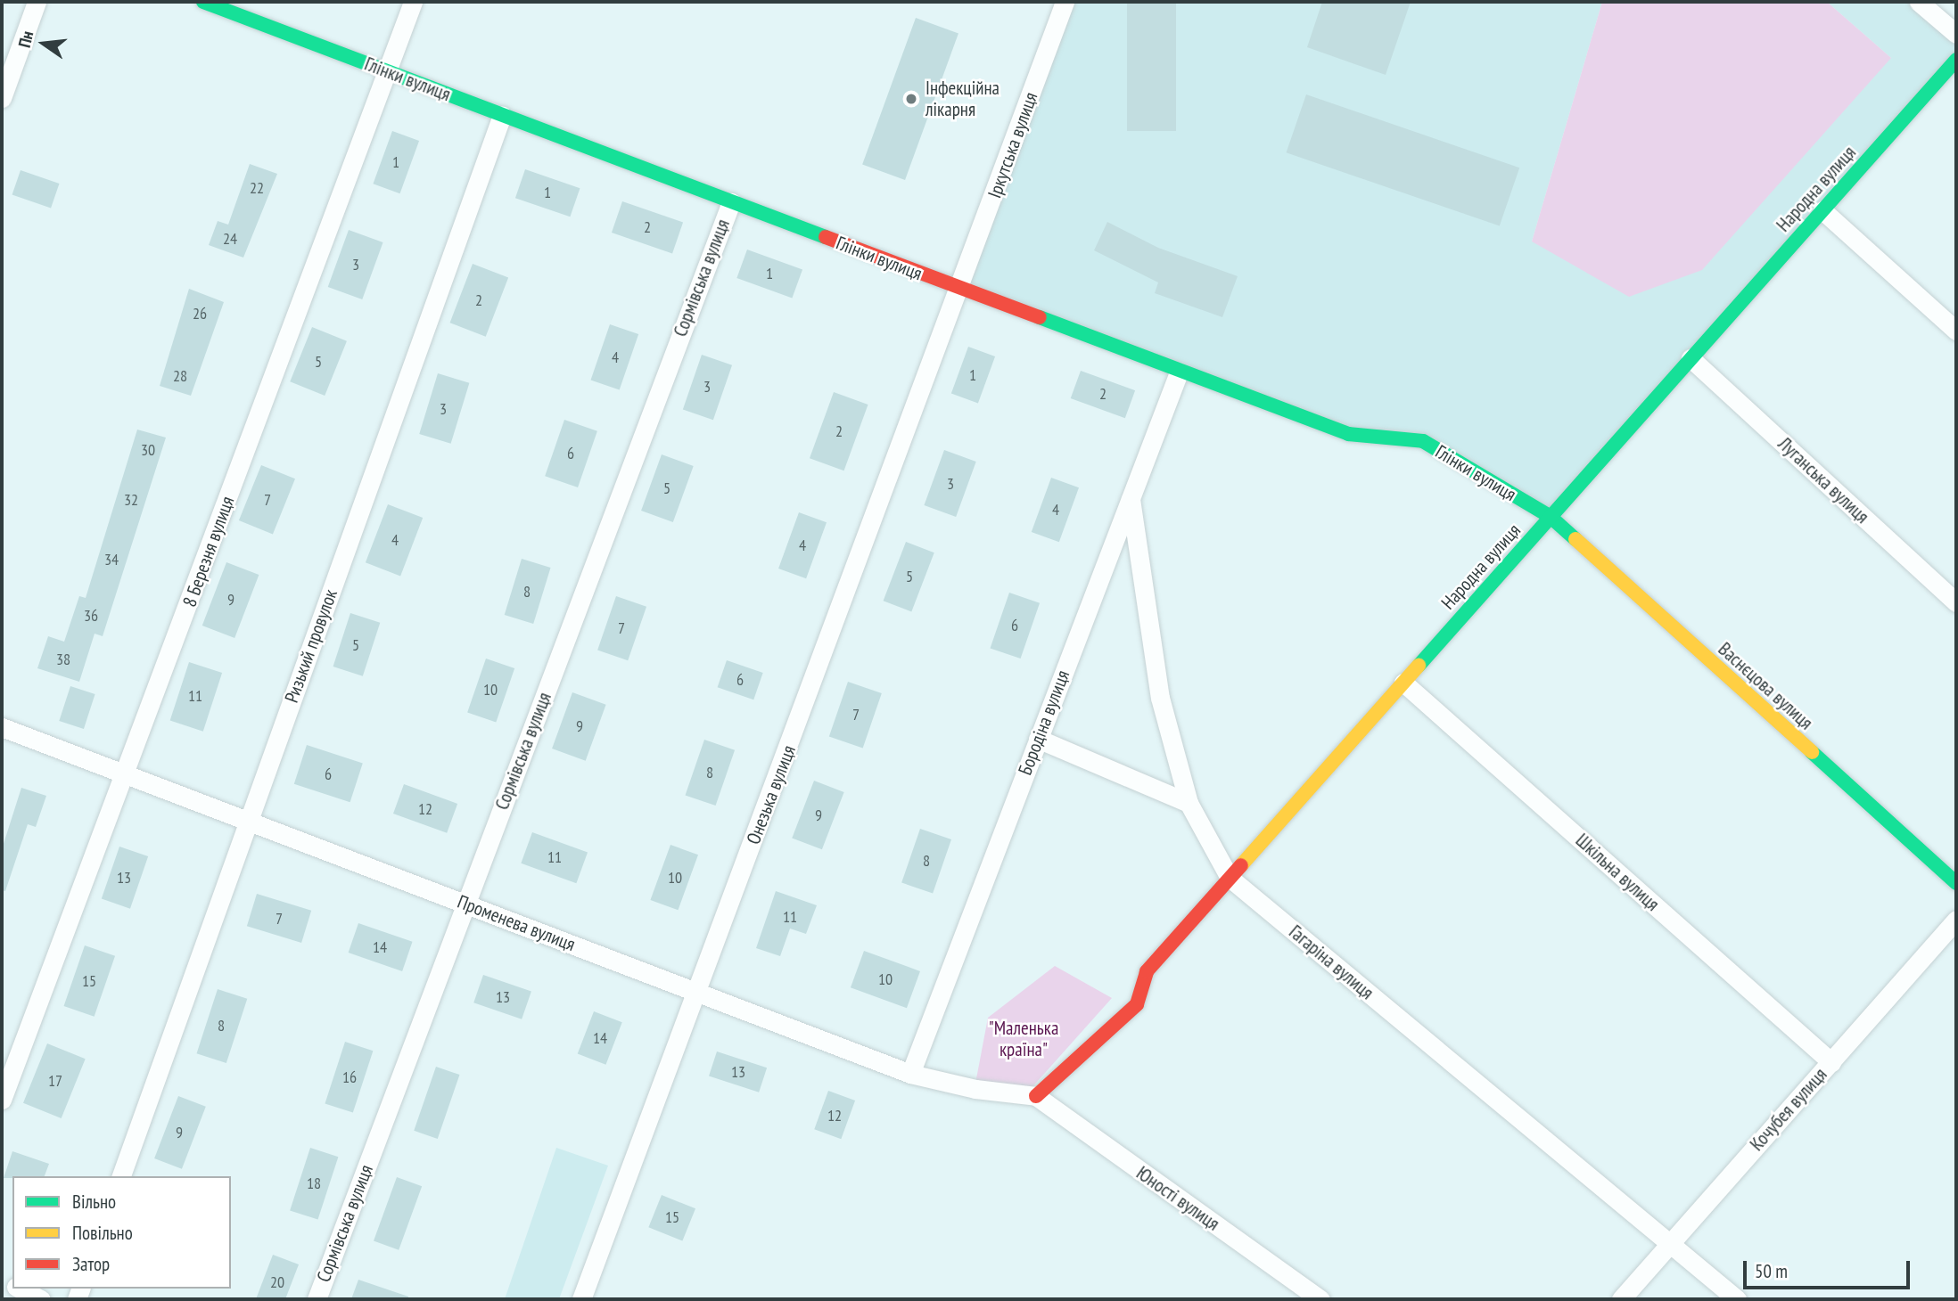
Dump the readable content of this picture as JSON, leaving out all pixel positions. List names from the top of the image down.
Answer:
{
  "streets": {
    "street": [
      "Глінки вулиця",
      "Іркутська вулиця",
      "Народна вулиця",
      "Сормівська вулиця",
      "Луганська вулиця",
      "8 Березня вулиця",
      "Ризький провулок",
      "Васнєцова вулиця",
      "Бородіна вулиця",
      "Онезька вулиця",
      "Шкільна вулиця",
      "Променева вулиця",
      "Гагаріна вулиця",
      "Кочубея вулиця",
      "Юності вулиця"
    ]
  },
  "crossings": [
    ["Глінки вулиця", "Іркутська вулиця"],
    ["Глінки вулиця", "Народна вулиця"],
    ["Глінки вулиця", "Сормівська вулиця"],
    ["Глінки вулиця", "8 Березня вулиця"],
    ["Глінки вулиця", "Ризький провулок"],
    ["Глінки вулиця", "Васнєцова вулиця"],
    ["Глінки вулиця", "Бородіна вулиця"],
    ["Глінки вулиця", "Онезька вулиця"],
    ["Іркутська вулиця", "Онезька вулиця"],
    ["Народна вулиця", "Луганська вулиця"],
    ["Народна вулиця", "Васнєцова вулиця"],
    ["Народна вулиця", "Шкільна вулиця"],
    ["Народна вулиця", "Променева вулиця"],
    ["Народна вулиця", "Гагаріна вулиця"],
    ["Народна вулиця", "Юності вулиця"],
    ["Сормівська вулиця", "Променева вулиця"],
    ["8 Березня вулиця", "Променева вулиця"],
    ["Ризький провулок", "Променева вулиця"],
    ["Бородіна вулиця", "Променева вулиця"],
    ["Бородіна вулиця", "Гагаріна вулиця"],
    ["Онезька вулиця", "Променева вулиця"],
    ["Шкільна вулиця", "Кочубея вулиця"],
    ["Променева вулиця", "Юності вулиця"],
    ["Гагаріна вулиця", "Кочубея вулиця"]
  ],
  "parks": ["\"Маленька країна\""],
  "places": ["Інфекційна лікарня"],
  "house_numbers": [
    "1",
    "22",
    "1",
    "2",
    "24",
    "3",
    "1",
    "2",
    "26",
    "4",
    "5",
    "1",
    "28",
    "3",
    "2",
    "3",
    "2",
    "30",
    "6",
    "3",
    "5",
    "32",
    "7",
    "4",
    "4",
    "4",
    "34",
    "5",
    "8",
    "9",
    "36",
    "6",
    "7",
    "5",
    "38",
    "6",
    "10",
    "11",
    "7",
    "9",
    "8",
    "6",
    "12",
    "9",
    "11",
    "8",
    "13",
    "10",
    "11",
    "7",
    "14",
    "10",
    "15",
    "13",
    "8",
    "14",
    "13",
    "16",
    "17",
    "12",
    "9",
    "18",
    "15",
    "20"
  ],
  "legend": ["Вільно", "Повільно", "Затор"],
  "scale_bar": "50 m",
  "north": "left"
}
